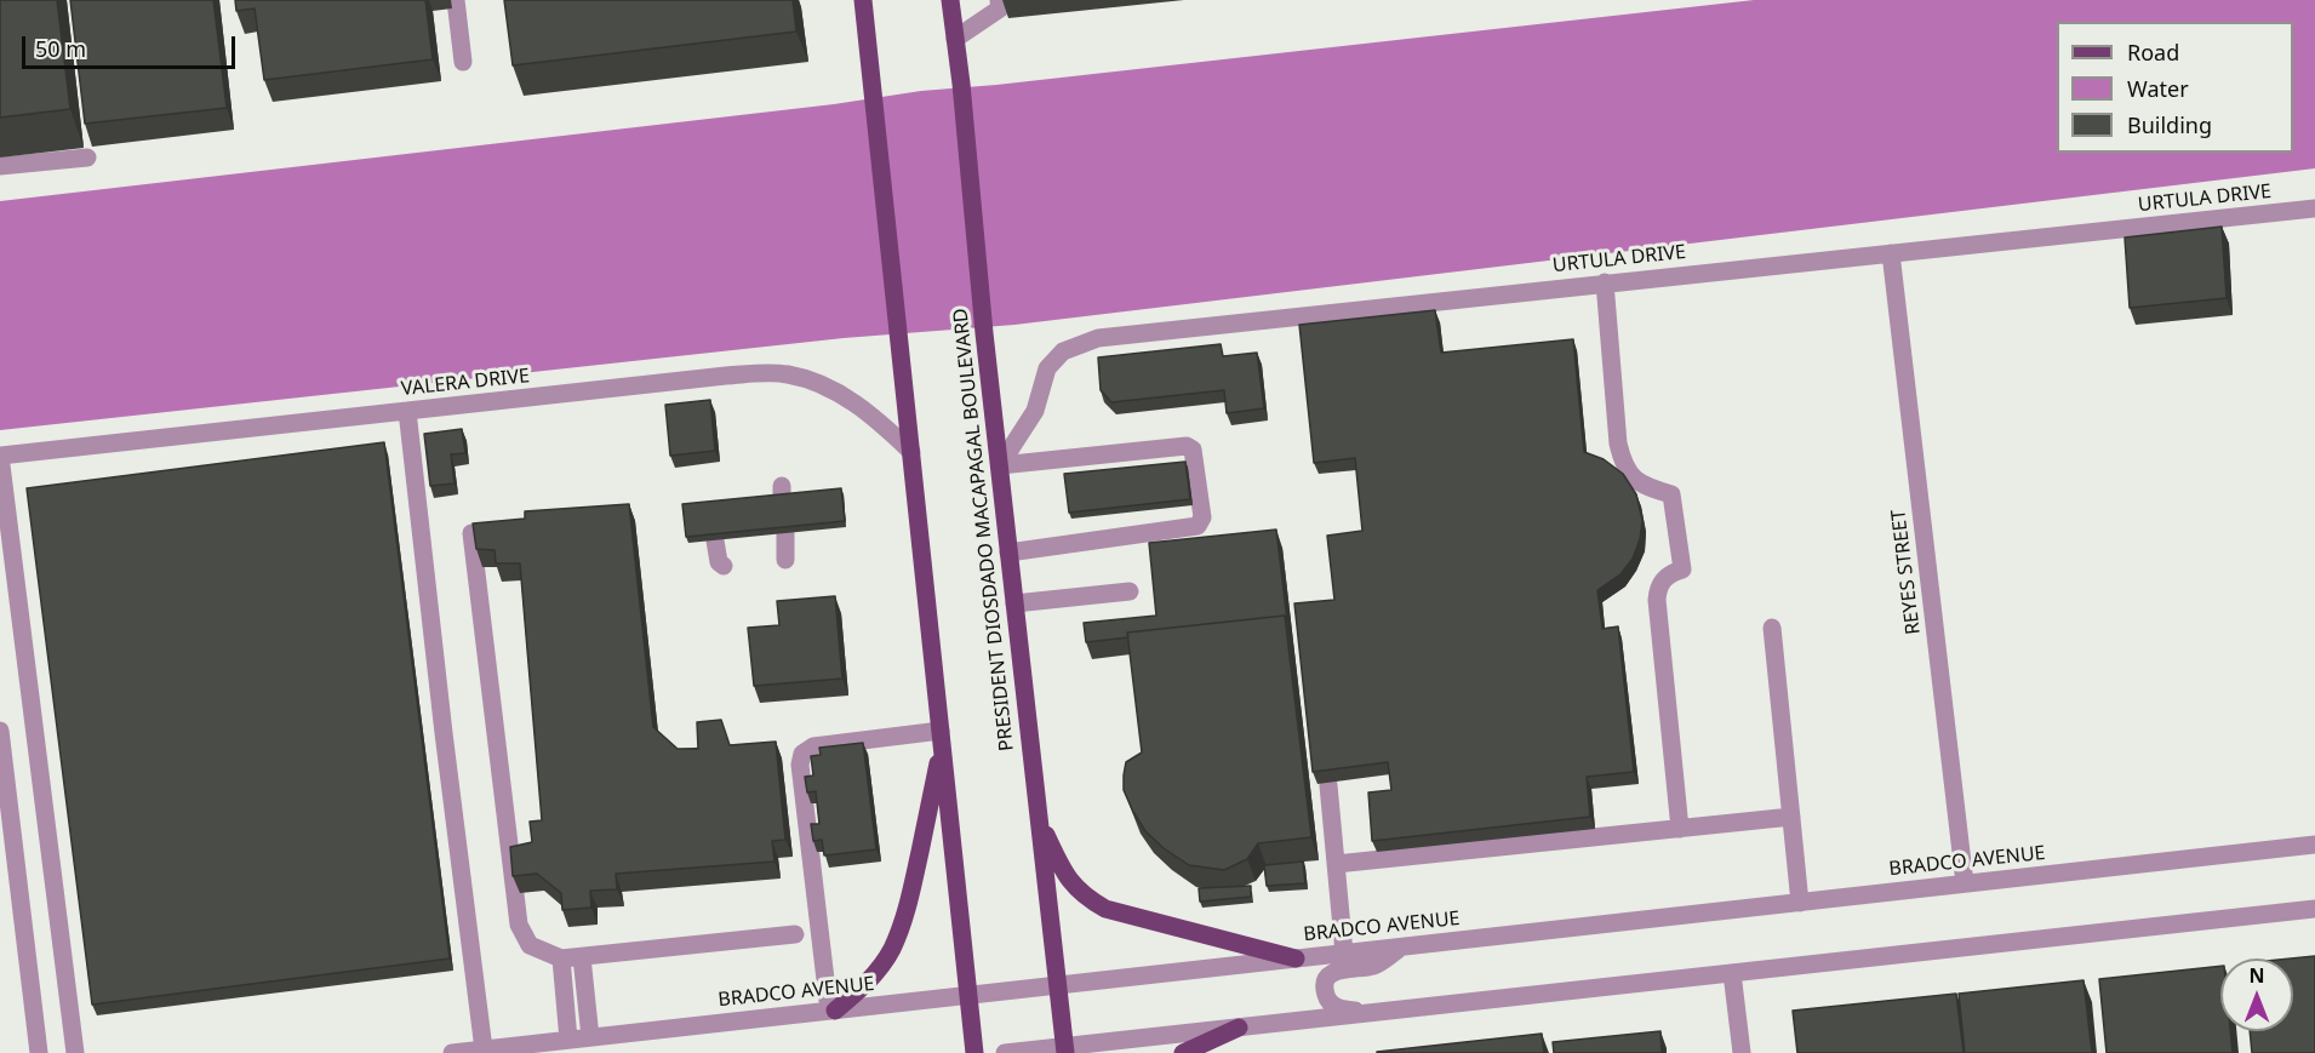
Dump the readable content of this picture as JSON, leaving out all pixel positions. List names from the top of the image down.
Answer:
{
  "streets": {
    "main road": ["PRESIDENT DIOSDADO MACAPAGAL BOULEVARD"],
    "street": [
      "URTULA DRIVE",
      "VALERA DRIVE",
      "REYES STREET",
      "BRADCO AVENUE"
    ]
  },
  "crossings": [
    ["URTULA DRIVE", "PRESIDENT DIOSDADO MACAPAGAL BOULEVARD"],
    ["URTULA DRIVE", "REYES STREET"],
    ["PRESIDENT DIOSDADO MACAPAGAL BOULEVARD", "BRADCO AVENUE"],
    ["REYES STREET", "BRADCO AVENUE"]
  ],
  "legend": ["Road", "Water", "Building"],
  "scale_bar": "50 m",
  "north": "top"
}
